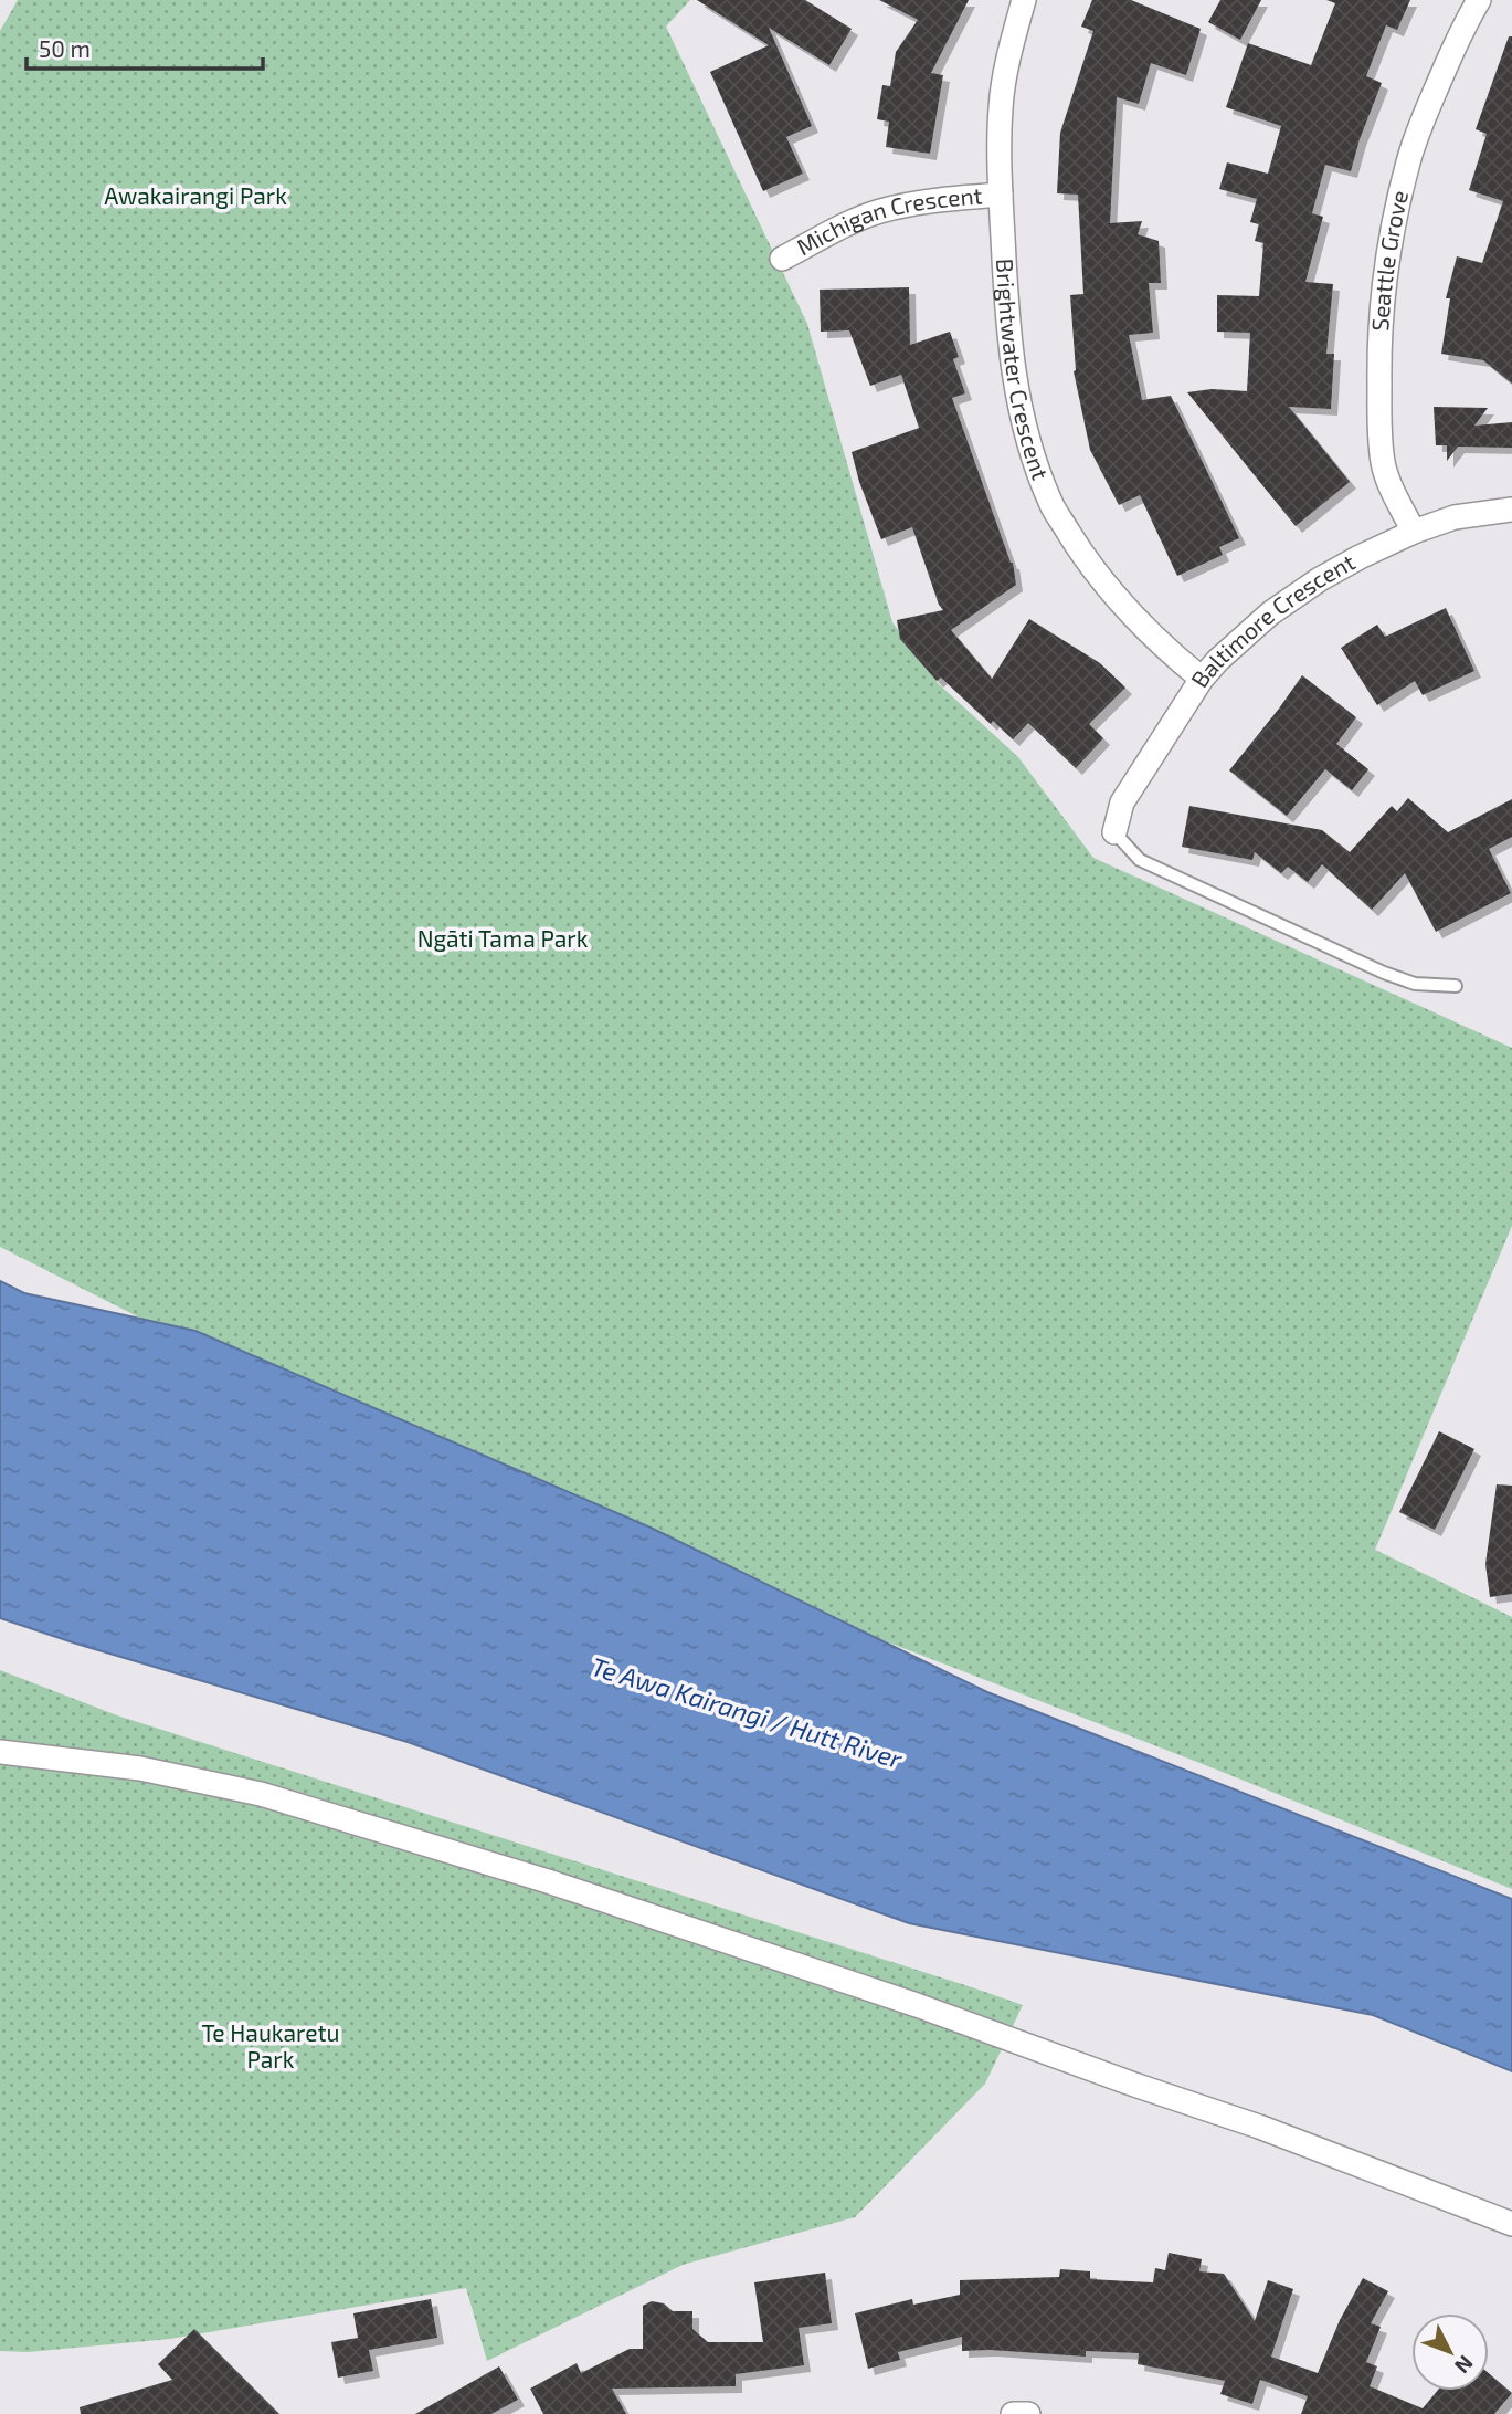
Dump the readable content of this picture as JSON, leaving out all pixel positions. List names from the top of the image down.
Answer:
{
  "streets": {
    "street": [
      "Michigan Crescent",
      "Seattle Grove",
      "Brightwater Crescent",
      "Baltimore Crescent"
    ]
  },
  "crossings": [
    ["Michigan Crescent", "Brightwater Crescent"],
    ["Seattle Grove", "Baltimore Crescent"],
    ["Brightwater Crescent", "Baltimore Crescent"]
  ],
  "water": ["Te Awa Kairangi / Hutt River"],
  "parks": ["Awakairangi Park", "Ngāti Tama Park", "Te Haukaretu Park"],
  "scale_bar": "50 m",
  "north": "bottom right"
}
